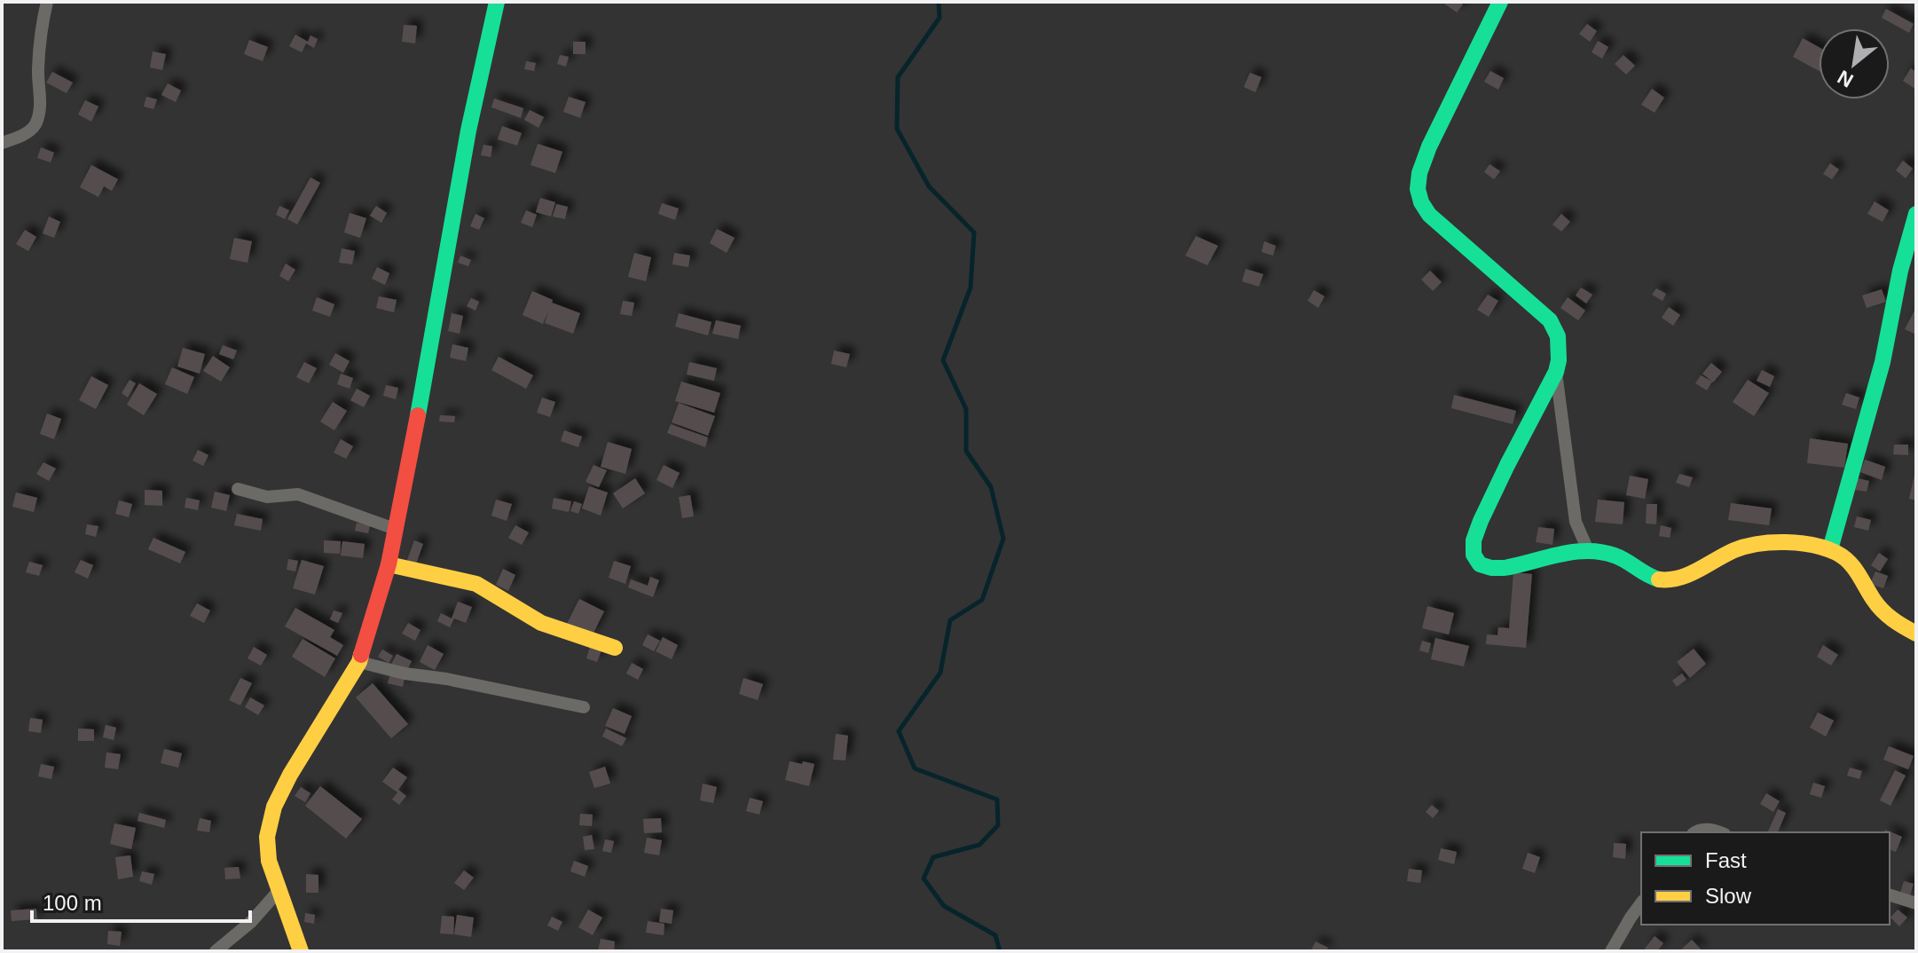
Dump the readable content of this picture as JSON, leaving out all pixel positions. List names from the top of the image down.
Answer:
{
  "legend": ["Fast", "Slow"],
  "scale_bar": "100 m",
  "north": "bottom left"
}
